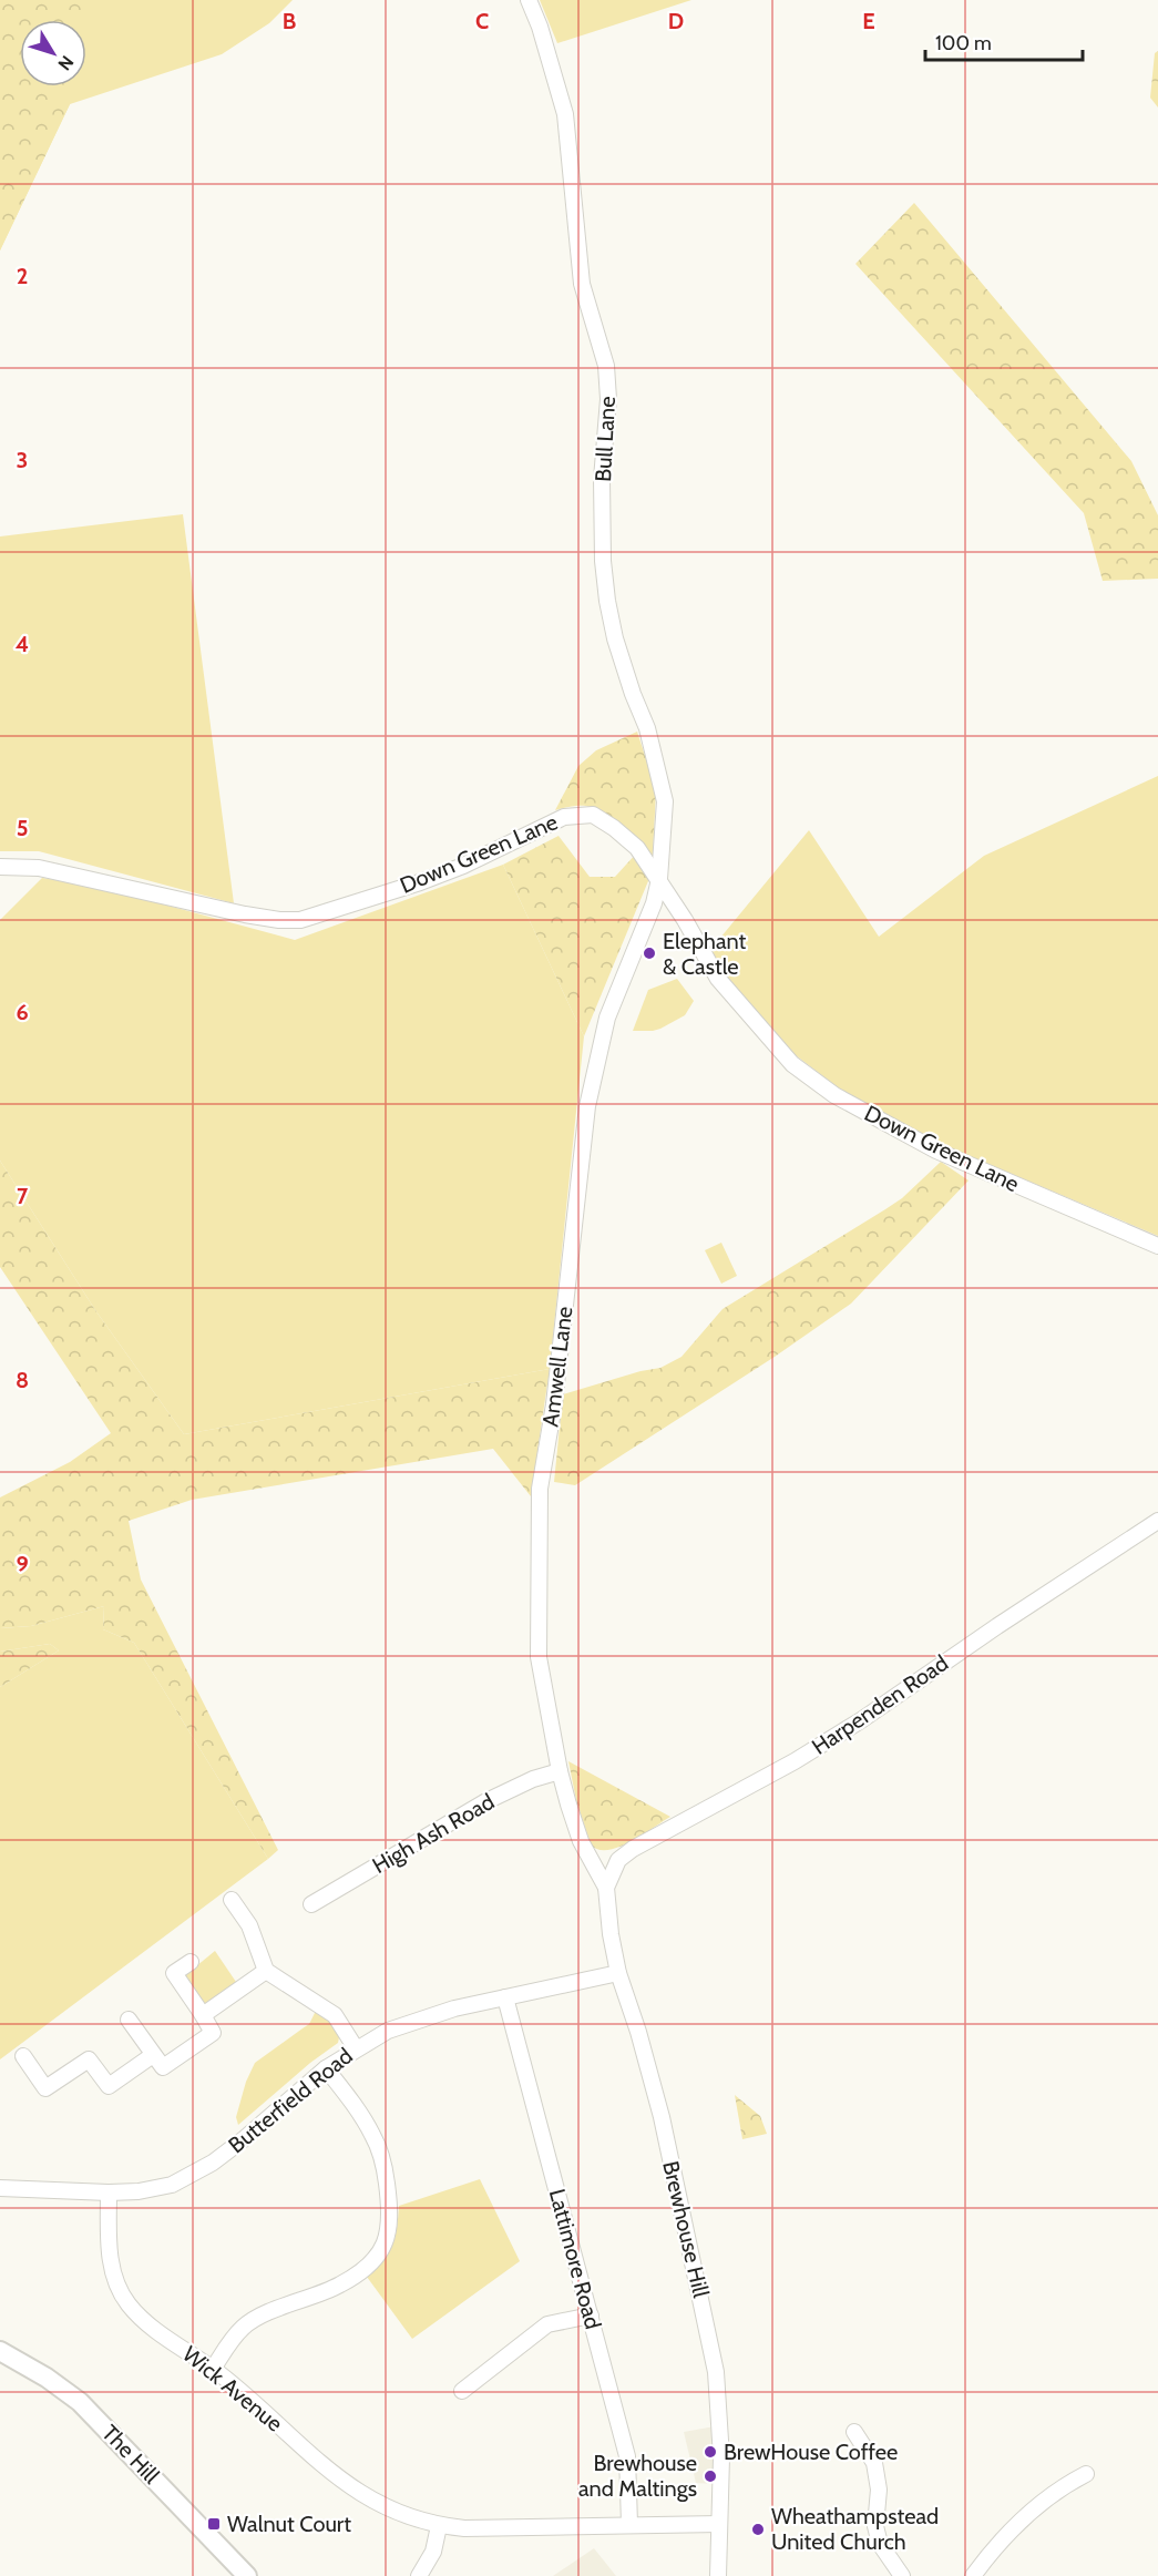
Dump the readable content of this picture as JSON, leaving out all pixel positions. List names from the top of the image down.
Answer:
{
  "streets": {
    "main road": ["The Hill"],
    "street": [
      "Bull Lane",
      "Down Green Lane",
      "Amwell Lane",
      "Harpenden Road",
      "High Ash Road",
      "Butterfield Road",
      "Brewhouse Hill",
      "Lattimore Road",
      "Wick Avenue"
    ]
  },
  "crossings": [
    ["Bull Lane", "Down Green Lane"],
    ["Bull Lane", "Amwell Lane"],
    ["Down Green Lane", "Amwell Lane"],
    ["Amwell Lane", "High Ash Road"],
    ["Amwell Lane", "Brewhouse Hill"],
    ["Butterfield Road", "Brewhouse Hill"],
    ["Butterfield Road", "Lattimore Road"],
    ["Butterfield Road", "Wick Avenue"],
    ["Brewhouse Hill", "Wick Avenue"],
    ["Lattimore Road", "Wick Avenue"]
  ],
  "places": {
    "other": [
      "Elephant & Castle",
      "BrewHouse Coffee",
      "Brewhouse and Maltings",
      "Wheathampstead United Church"
    ],
    "transit": ["Walnut Court"]
  },
  "scale_bar": "100 m",
  "north": "bottom right",
  "grid": {
    "columns": [
      "B",
      "C",
      "D",
      "E"
    ],
    "rows": [
      "2",
      "3",
      "4",
      "5",
      "6",
      "7",
      "8",
      "9"
    ]
  }
}
